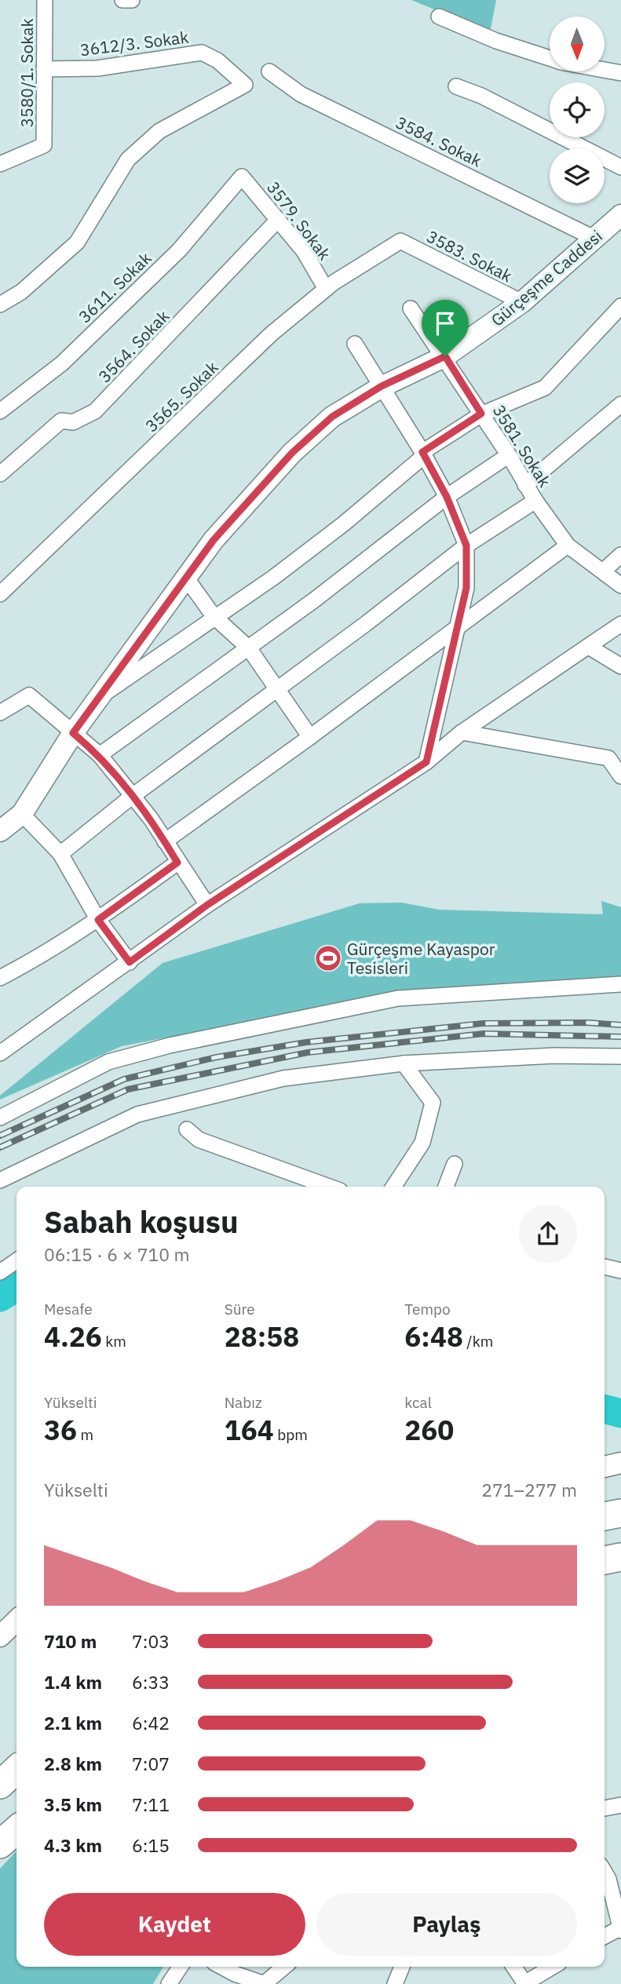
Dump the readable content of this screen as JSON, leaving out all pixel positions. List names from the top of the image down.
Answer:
{
  "streets": {
    "main road": ["Gürçeşme Caddesi"],
    "street": [
      "3612/3. Sokak",
      "3580/1. Sokak",
      "3584. Sokak",
      "3579. Sokak",
      "3583. Sokak",
      "3611. Sokak",
      "3564. Sokak",
      "3565. Sokak",
      "3581. Sokak"
    ]
  },
  "crossings": [
    ["3612/3. Sokak", "3580/1. Sokak"],
    ["3584. Sokak", "Gürçeşme Caddesi"],
    ["3579. Sokak", "3611. Sokak"],
    ["3579. Sokak", "3564. Sokak"],
    ["3579. Sokak", "3565. Sokak"],
    ["3583. Sokak", "Gürçeşme Caddesi"],
    ["3583. Sokak", "3565. Sokak"],
    ["Gürçeşme Caddesi", "3581. Sokak"]
  ],
  "places": {
    "sports": ["Gürçeşme Kayaspor Tesisleri"]
  },
  "north": "bottom",
  "page": {
    "heading": ["Sabah koşusu", "06:15 · 6 × 710 m"],
    "stats": [
      ["Mesafe", "4.26 km"],
      ["Süre", "28:58"],
      ["Tempo", "6:48 /km"],
      ["Yükselti", "36 m"],
      ["Nabız", "164 bpm"],
      ["kcal", "260"]
    ],
    "chart": ["Yükselti", "271–277 m"],
    "list": [
      {
        "name": "710 m",
        "note": "7:03"
      },
      {
        "name": "1.4 km",
        "note": "6:33"
      },
      {
        "name": "2.1 km",
        "note": "6:42"
      },
      {
        "name": "2.8 km",
        "note": "7:07"
      },
      {
        "name": "3.5 km",
        "note": "7:11"
      },
      {
        "name": "4.3 km",
        "note": "6:15"
      }
    ],
    "buttons": ["Kaydet", "Paylaş"]
  }
}
